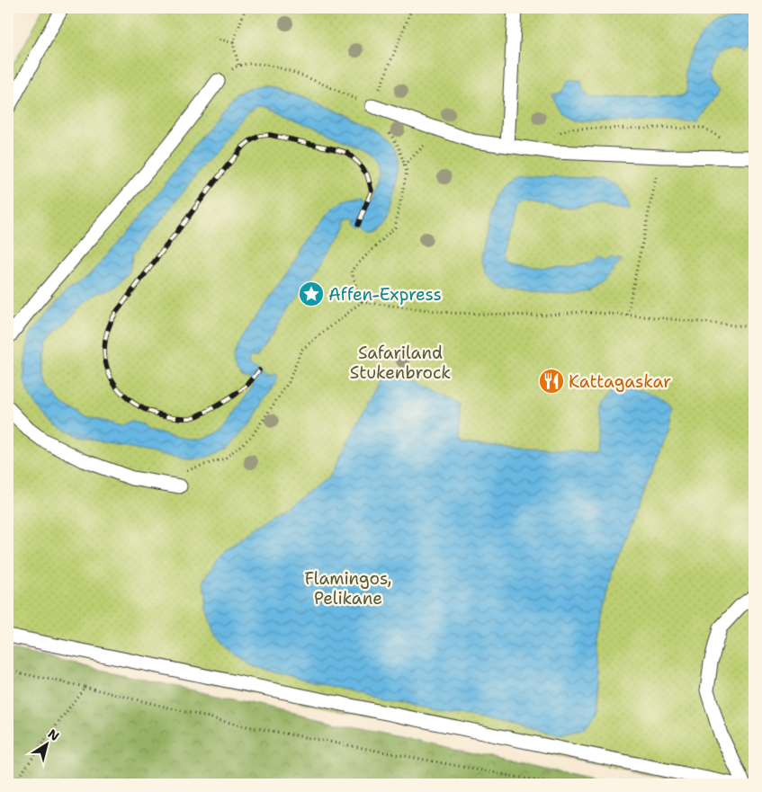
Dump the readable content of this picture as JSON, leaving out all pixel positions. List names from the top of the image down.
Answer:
{
  "parks": ["Safariland Stukenbrock", "Flamingos, Pelikane"],
  "places": {
    "place": ["Affen-Express"],
    "restaurant": ["Kattagaskar"]
  },
  "north": "top right"
}
